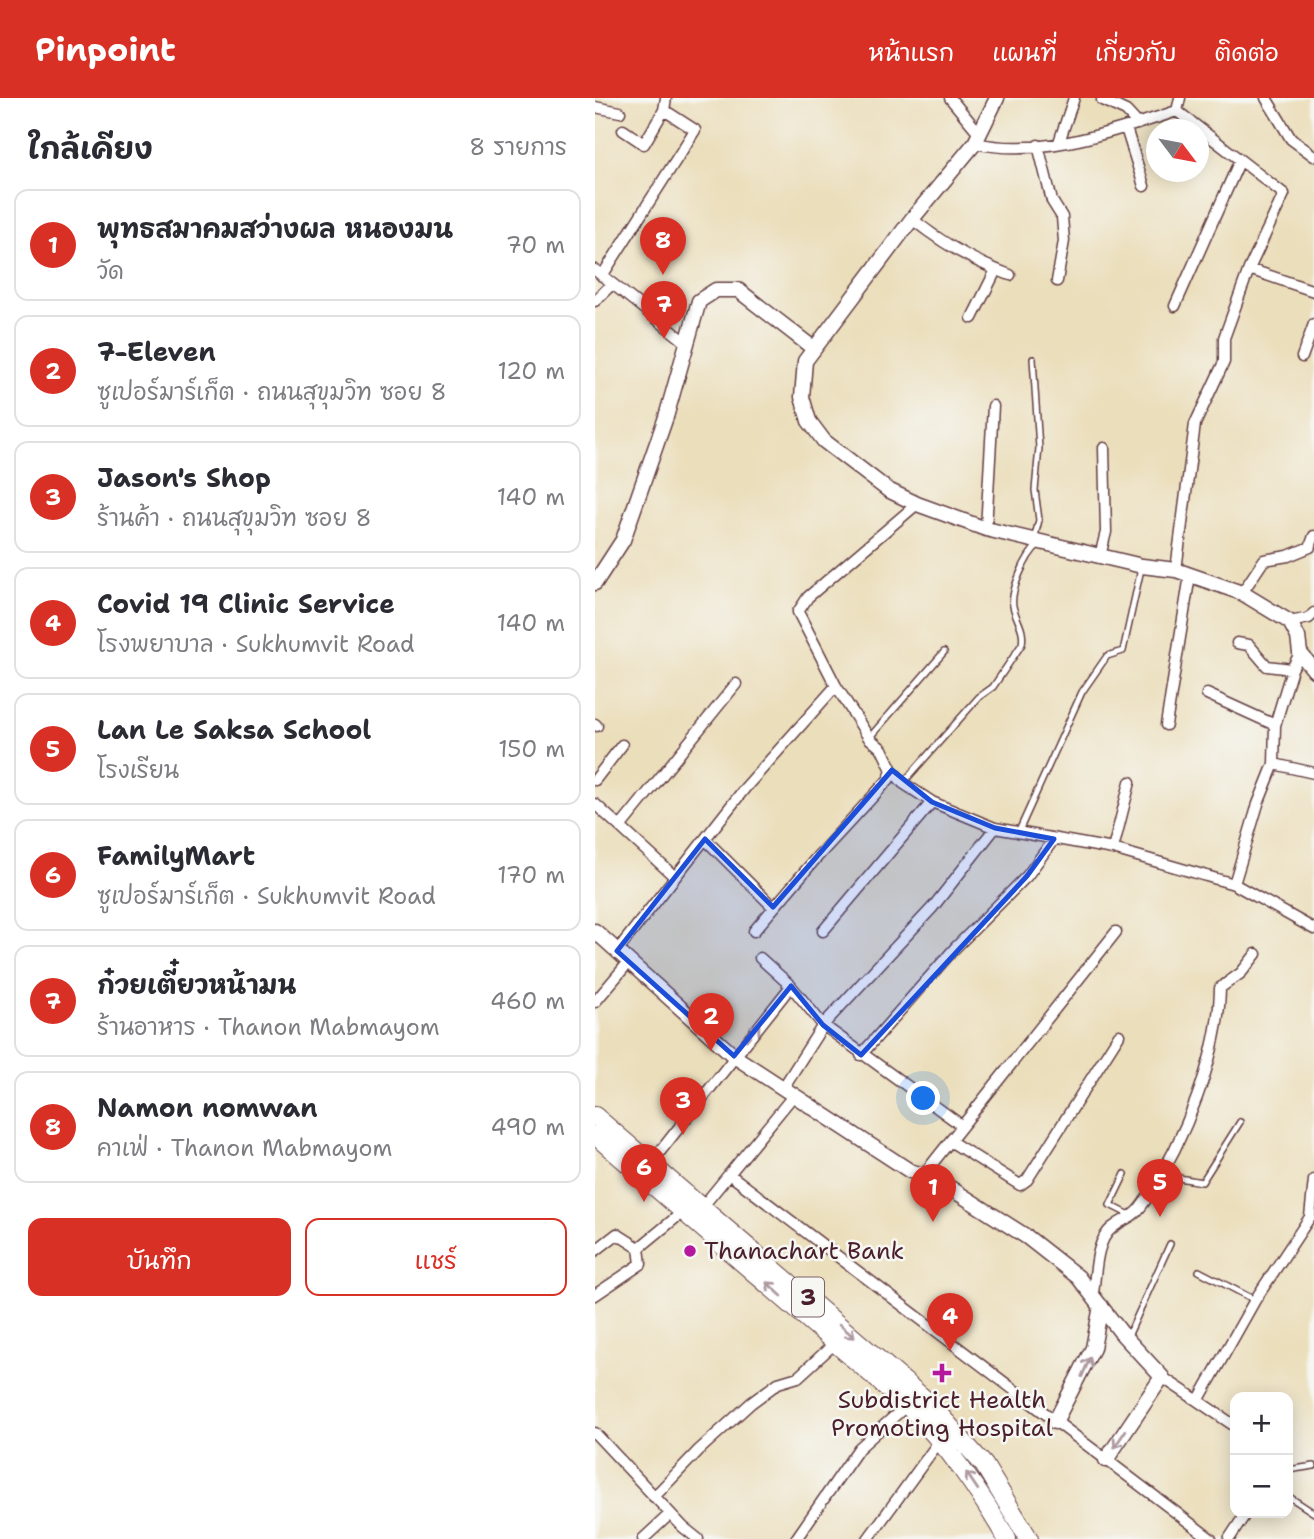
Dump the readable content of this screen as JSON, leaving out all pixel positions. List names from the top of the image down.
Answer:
{
  "streets": {
    "main road": ["3"]
  },
  "places": {
    "other": ["Thanachart Bank"],
    "health": ["Subdistrict Health Promoting Hospital"]
  },
  "north": "bottom right",
  "page": {
    "header": "Pinpoint",
    "nav": [
      "หน้าแรก",
      "แผนที่",
      "เกี่ยวกับ",
      "ติดต่อ"
    ],
    "heading": ["ใกล้เคียง", "8 รายการ"],
    "list": [
      {
        "mark": "1",
        "name": "พุทธสมาคมสว่างผล หนองมน",
        "note": "วัด",
        "value": "70 m"
      },
      {
        "mark": "2",
        "name": "7-Eleven",
        "note": "ซูเปอร์มาร์เก็ต · ถนนสุขุมวิท ซอย 8",
        "value": "120 m"
      },
      {
        "mark": "3",
        "name": "Jason's Shop",
        "note": "ร้านค้า · ถนนสุขุมวิท ซอย 8",
        "value": "140 m"
      },
      {
        "mark": "4",
        "name": "Covid 19 Clinic Service",
        "note": "โรงพยาบาล · Sukhumvit Road",
        "value": "140 m"
      },
      {
        "mark": "5",
        "name": "Lan Le Saksa School",
        "note": "โรงเรียน",
        "value": "150 m"
      },
      {
        "mark": "6",
        "name": "FamilyMart",
        "note": "ซูเปอร์มาร์เก็ต · Sukhumvit Road",
        "value": "170 m"
      },
      {
        "mark": "7",
        "name": "ก๋วยเตี๋ยวหน้ามน",
        "note": "ร้านอาหาร · Thanon Mabmayom",
        "value": "460 m"
      },
      {
        "mark": "8",
        "name": "Namon nomwan",
        "note": "คาเฟ่ · Thanon Mabmayom",
        "value": "490 m"
      }
    ],
    "pins": [
      "8",
      "7",
      "2",
      "3",
      "6",
      "5",
      "1",
      "4"
    ],
    "buttons": ["บันทึก", "แชร์"],
    "map_buttons": ["+", "−"]
  }
}
